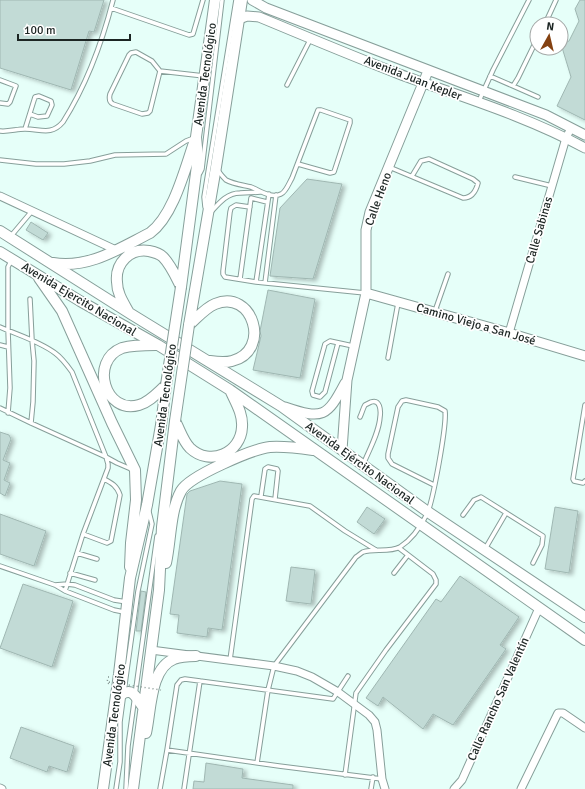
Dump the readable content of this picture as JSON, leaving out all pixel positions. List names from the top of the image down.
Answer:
{
  "streets": {
    "main road": ["Avenida Tecnológico", "Avenida Ejercito Nacional", "Avenida Ejército Nacional"],
    "street": [
      "Avenida Juan Kepler",
      "Calle Heno",
      "Calle Sabinas",
      "Camino Viejo a San José",
      "Calle Rancho San Valentín"
    ]
  },
  "crossings": [
    ["Avenida Tecnológico", "Avenida Juan Kepler"],
    ["Avenida Juan Kepler", "Calle Heno"],
    ["Avenida Juan Kepler", "Calle Sabinas"],
    ["Calle Heno", "Camino Viejo a San José"],
    ["Calle Heno", "Avenida Ejército Nacional"],
    ["Calle Sabinas", "Camino Viejo a San José"],
    ["Avenida Ejercito Nacional", "Avenida Ejército Nacional"],
    ["Avenida Ejército Nacional", "Calle Rancho San Valentín"]
  ],
  "scale_bar": "100 m",
  "north": "top"
}
